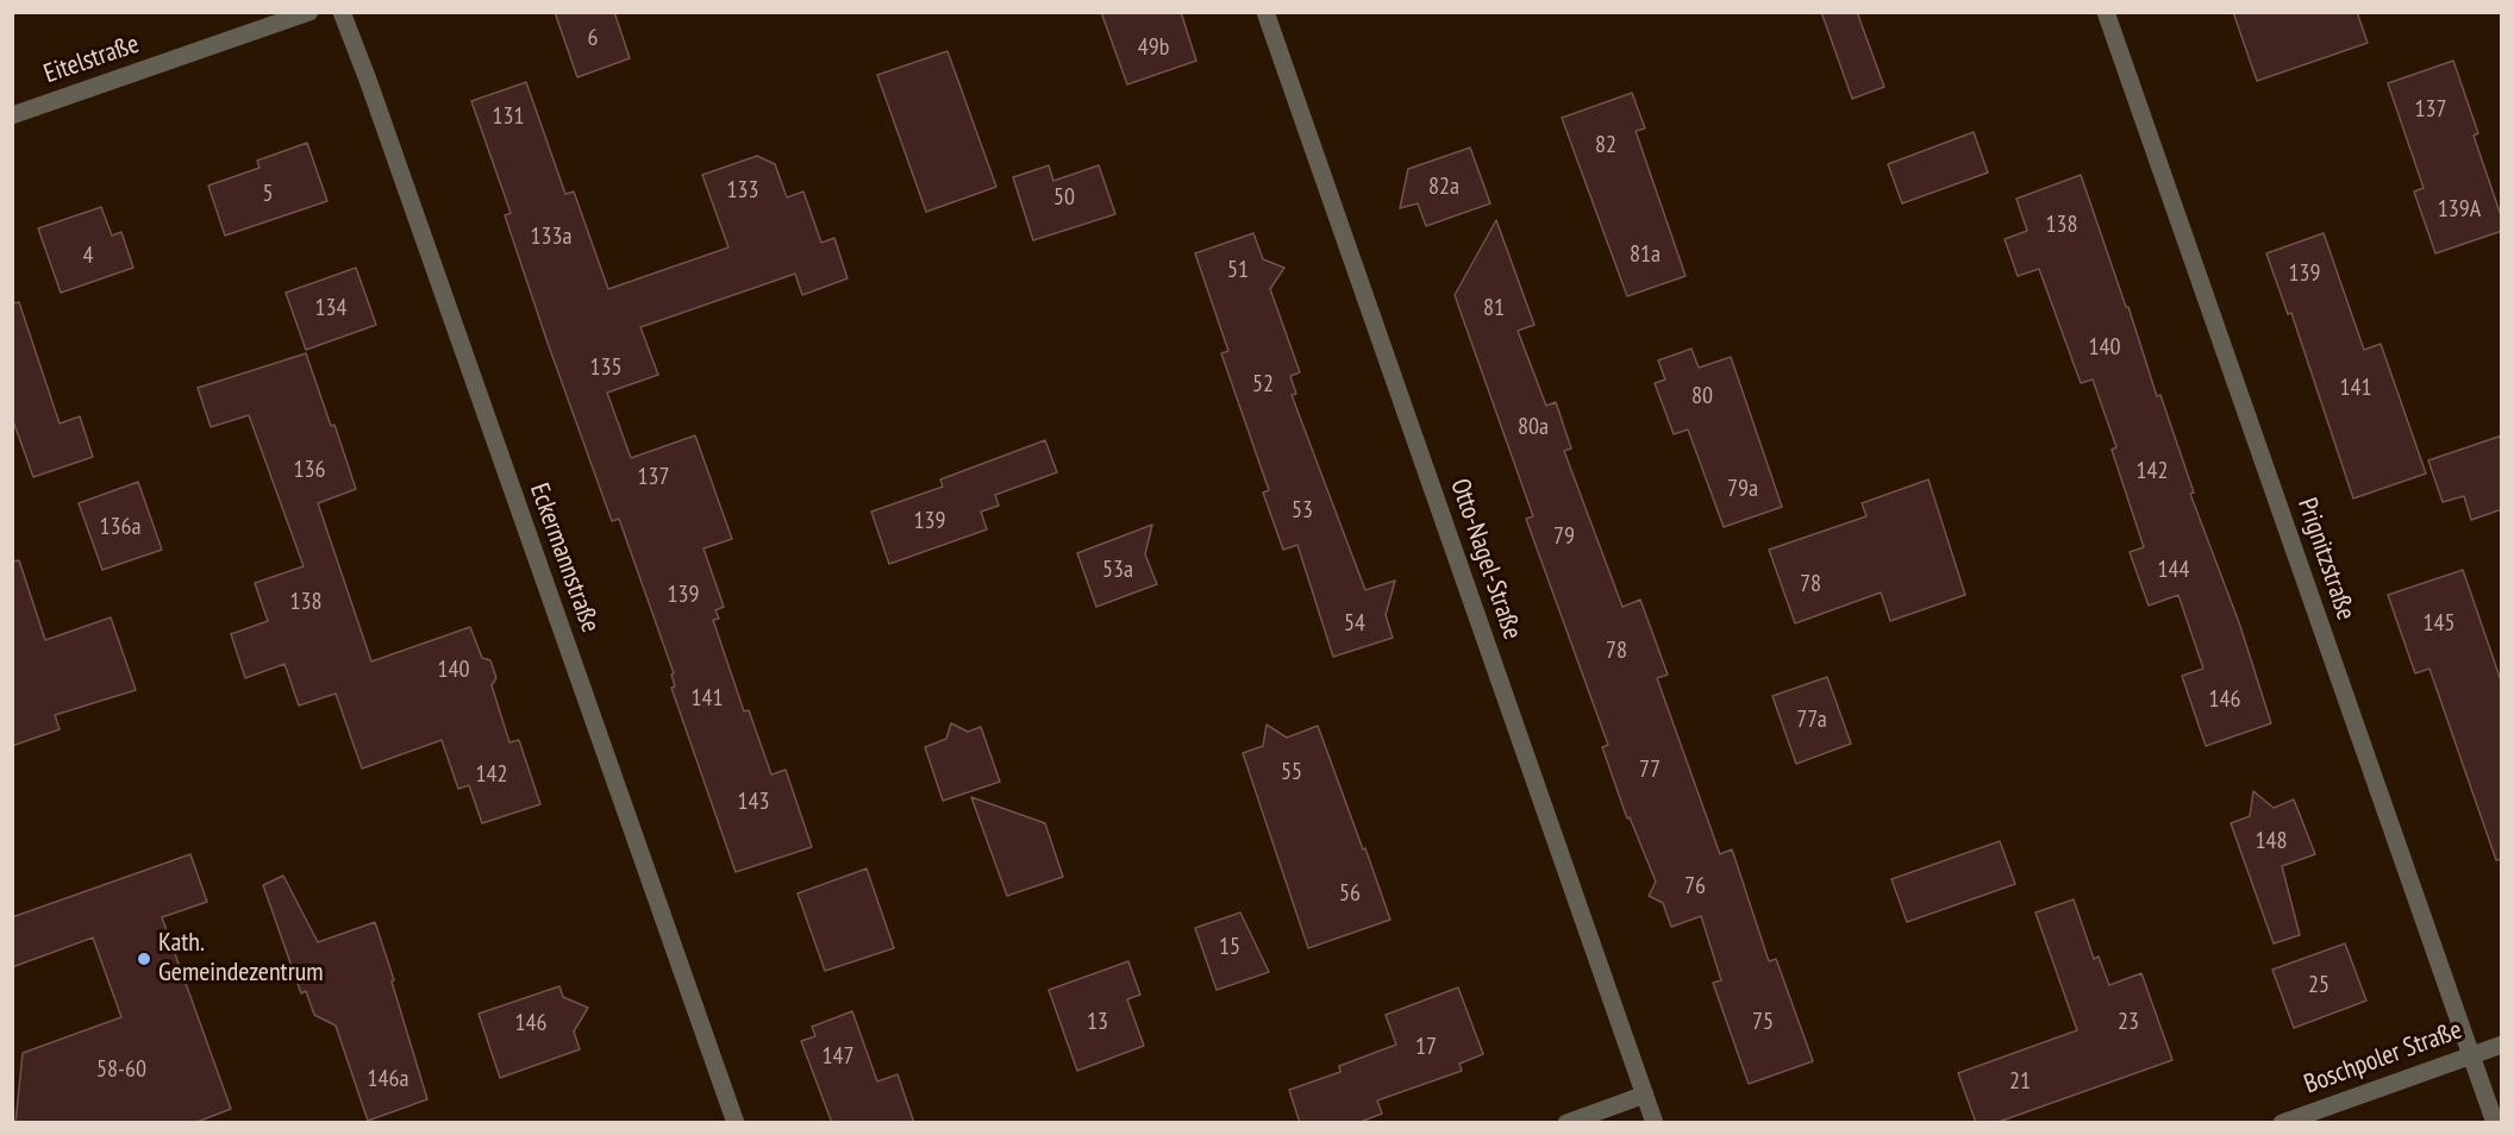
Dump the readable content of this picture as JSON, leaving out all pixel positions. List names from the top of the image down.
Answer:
{
  "streets": {
    "street": [
      "Eitelstraße",
      "Eckermannstraße",
      "Otto-Nagel-Straße",
      "Prignitzstraße",
      "Boschpoler Straße"
    ]
  },
  "crossings": [
    ["Prignitzstraße", "Boschpoler Straße"]
  ],
  "places": ["Kath. Gemeindezentrum"],
  "house_numbers": [
    "6",
    "49b",
    "137",
    "131",
    "82",
    "82a",
    "133",
    "5",
    "50",
    "139A",
    "138",
    "133a",
    "81a",
    "4",
    "51",
    "139",
    "134",
    "81",
    "140",
    "135",
    "52",
    "141",
    "80",
    "80a",
    "136",
    "142",
    "137",
    "79a",
    "53",
    "139",
    "136a",
    "79",
    "53a",
    "144",
    "78",
    "139",
    "138",
    "54",
    "145",
    "78",
    "140",
    "141",
    "146",
    "77a",
    "77",
    "55",
    "142",
    "143",
    "148",
    "76",
    "56",
    "15",
    "25",
    "13",
    "75",
    "23",
    "146",
    "17",
    "147",
    "58-60",
    "146a",
    "21"
  ]
}
